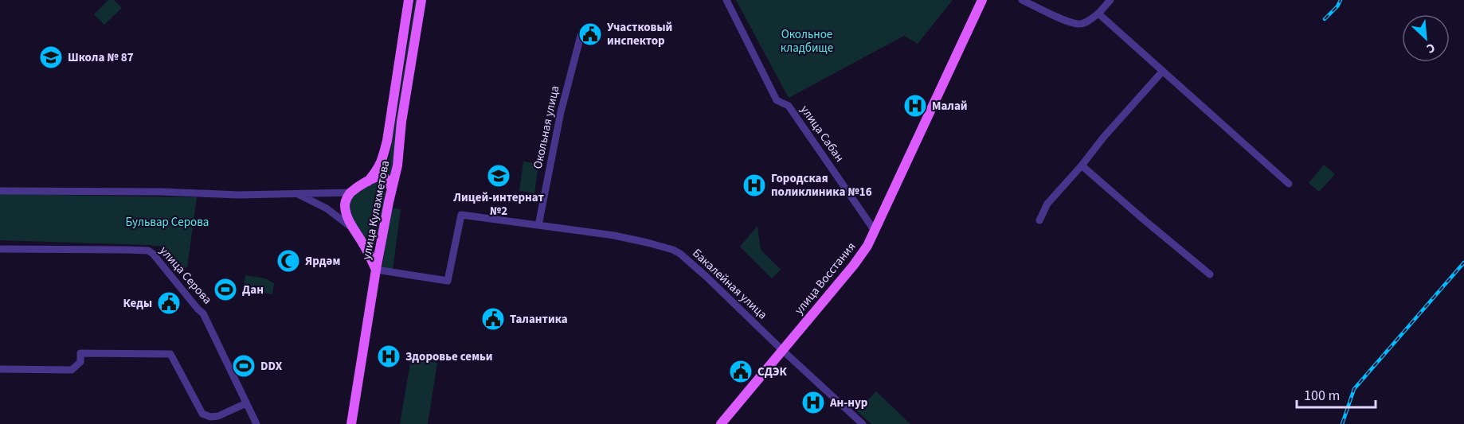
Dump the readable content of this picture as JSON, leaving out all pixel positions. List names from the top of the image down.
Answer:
{
  "streets": {
    "main road": ["улица Кулахметова", "улица Восстания"],
    "street": [
      "Окольная улица",
      "улица Сабан",
      "улица Серова",
      "Бакалейная улица"
    ]
  },
  "crossings": [
    ["Окольная улица", "Бакалейная улица"],
    ["улица Сабан", "улица Восстания"],
    ["улица Кулахметова", "Бакалейная улица"],
    ["улица Восстания", "Бакалейная улица"]
  ],
  "parks": ["Окольное кладбище", "Бульвар Серова"],
  "places": {
    "public building": [
      "Участковый инспектор",
      "Кеды",
      "Талантика",
      "СДЭК"
    ],
    "school or university": ["Школа № 87", "Лицей-интернат №2"],
    "hospital": [
      "Малай",
      "Городская поликлиника №16",
      "Здоровье семьи",
      "Ан-нур"
    ],
    "mosque": ["Ярдәм"],
    "sports": ["Дан", "DDX"]
  },
  "scale_bar": "100 m",
  "north": "bottom right"
}
